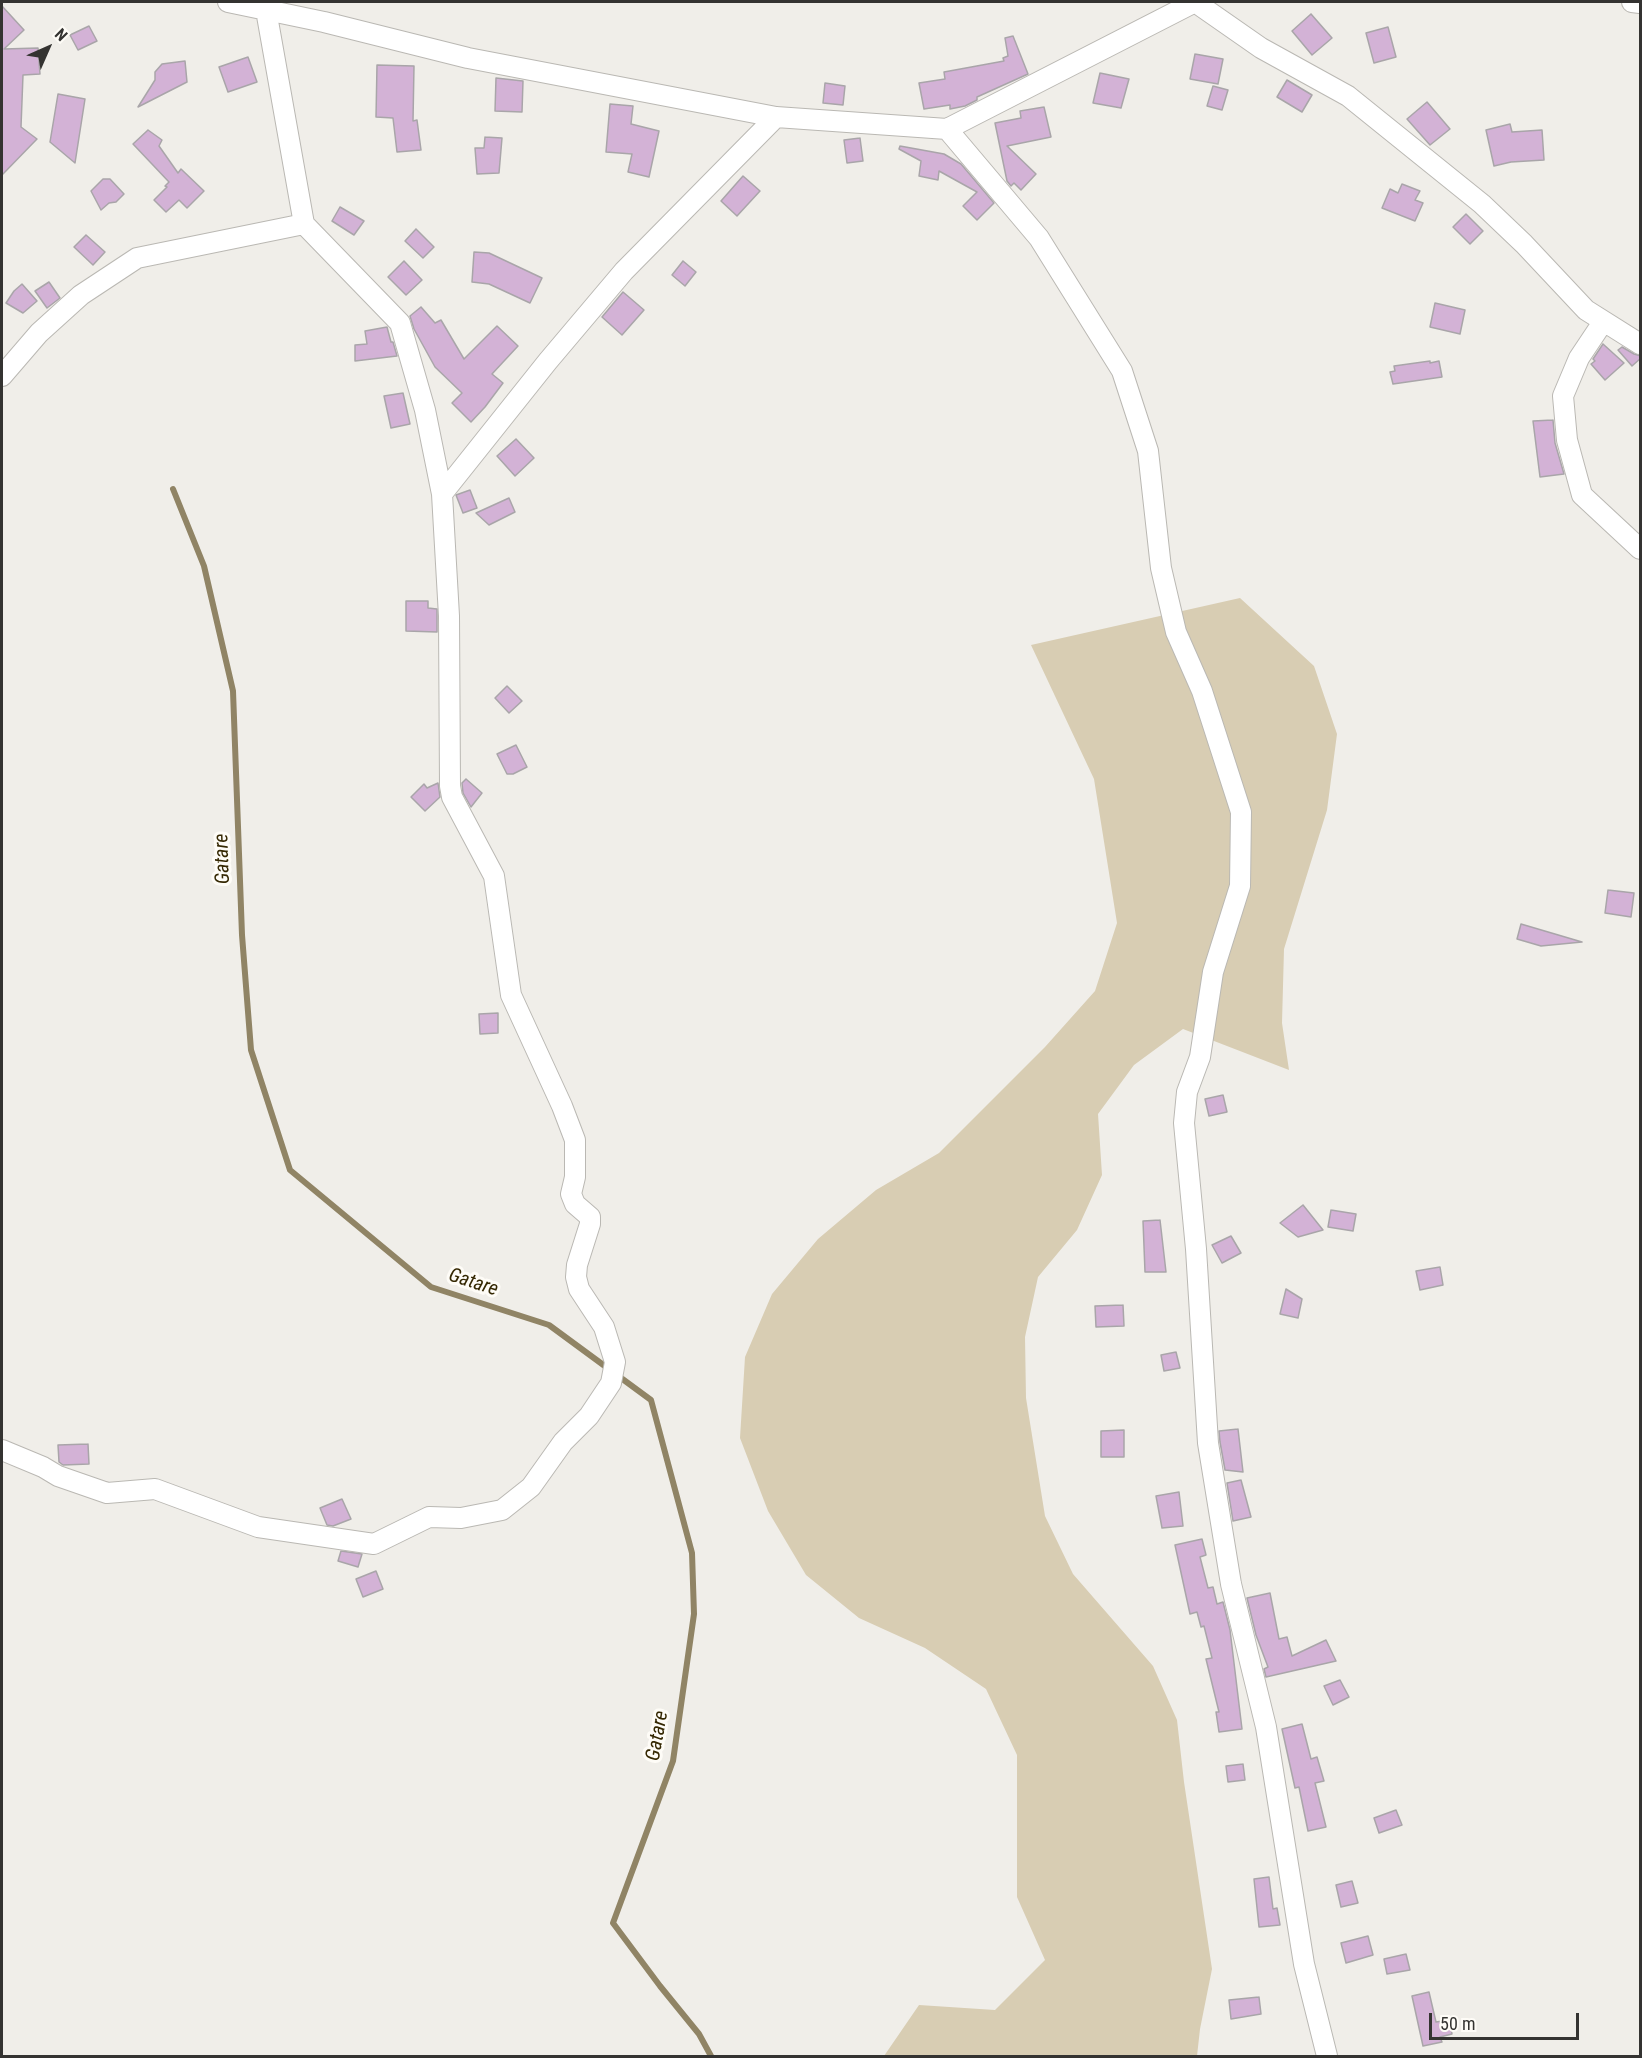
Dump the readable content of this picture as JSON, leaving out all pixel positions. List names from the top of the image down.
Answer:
{
  "water": ["Gatare"],
  "scale_bar": "50 m",
  "north": "top right"
}
